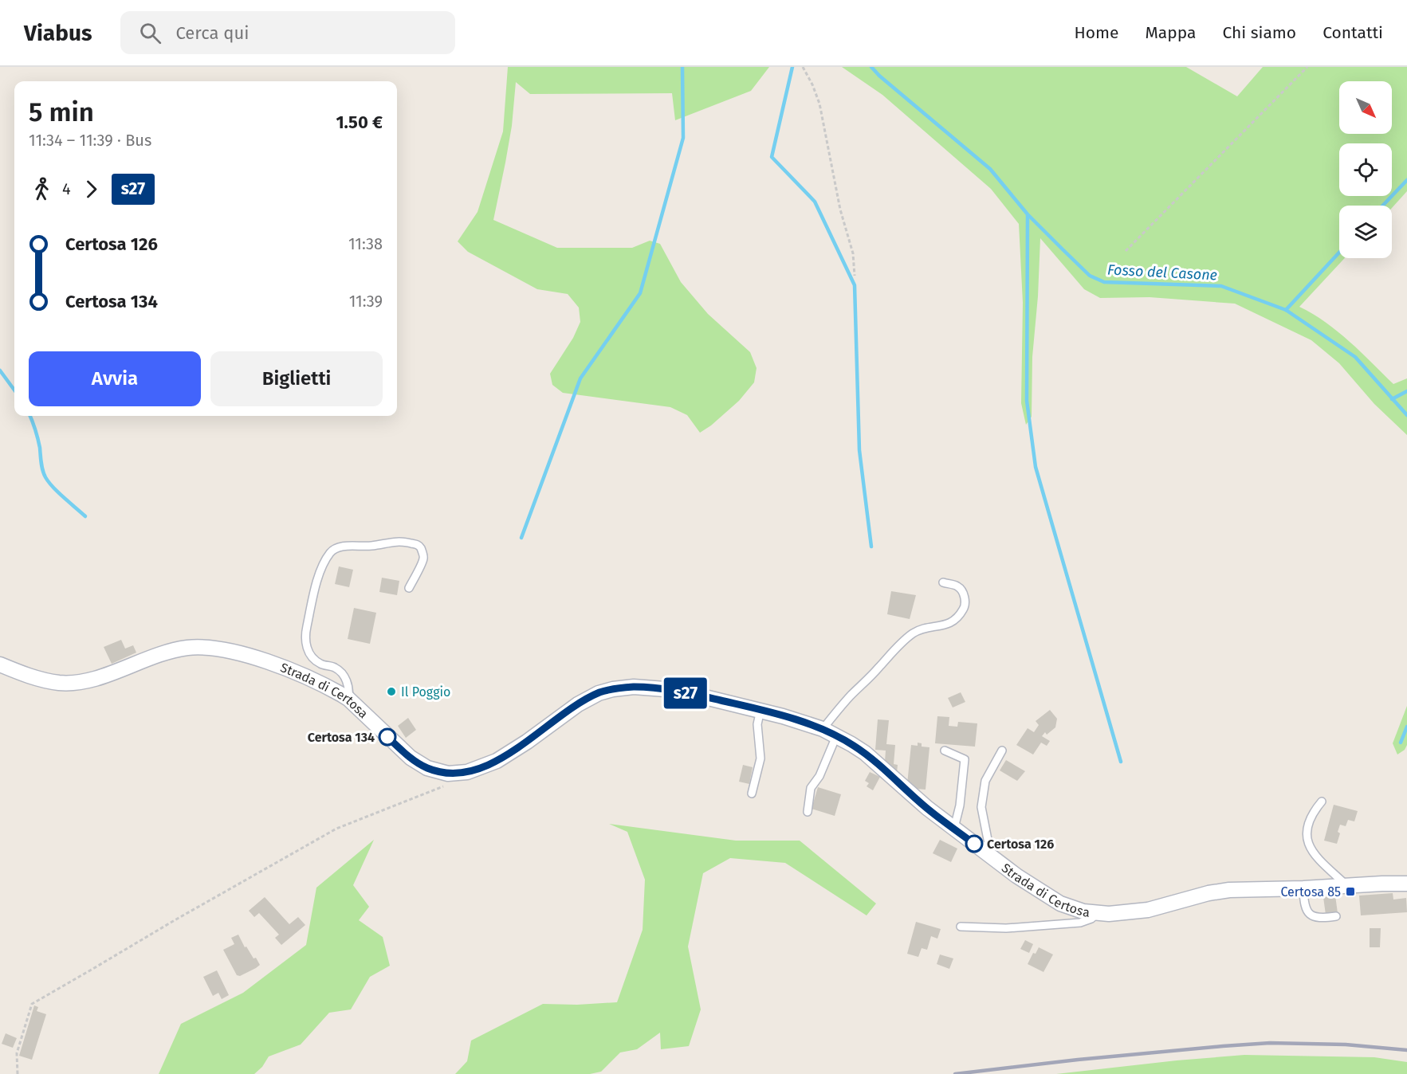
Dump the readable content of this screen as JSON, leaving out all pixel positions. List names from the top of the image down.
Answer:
{
  "streets": {
    "street": ["Strada di Certosa"]
  },
  "water": ["Fosso del Casone"],
  "places": {
    "other": ["Il Poggio", "Certosa 134", "Certosa 126"],
    "transit": ["Certosa 85"]
  },
  "lines": ["bus line s27"],
  "north": "bottom right",
  "page": {
    "header": "Viabus",
    "search": "Cerca qui",
    "nav": [
      "Home",
      "Mappa",
      "Chi siamo",
      "Contatti"
    ],
    "on_map": "s27",
    "heading": ["5 min", "11:34 – 11:39 · Bus", "1.50 €"],
    "legs": ["4", "s27"],
    "list": [
      {
        "name": "Certosa 126",
        "value": "11:38"
      },
      {
        "name": "Certosa 134",
        "value": "11:39"
      }
    ],
    "buttons": ["Avvia", "Biglietti"]
  }
}
